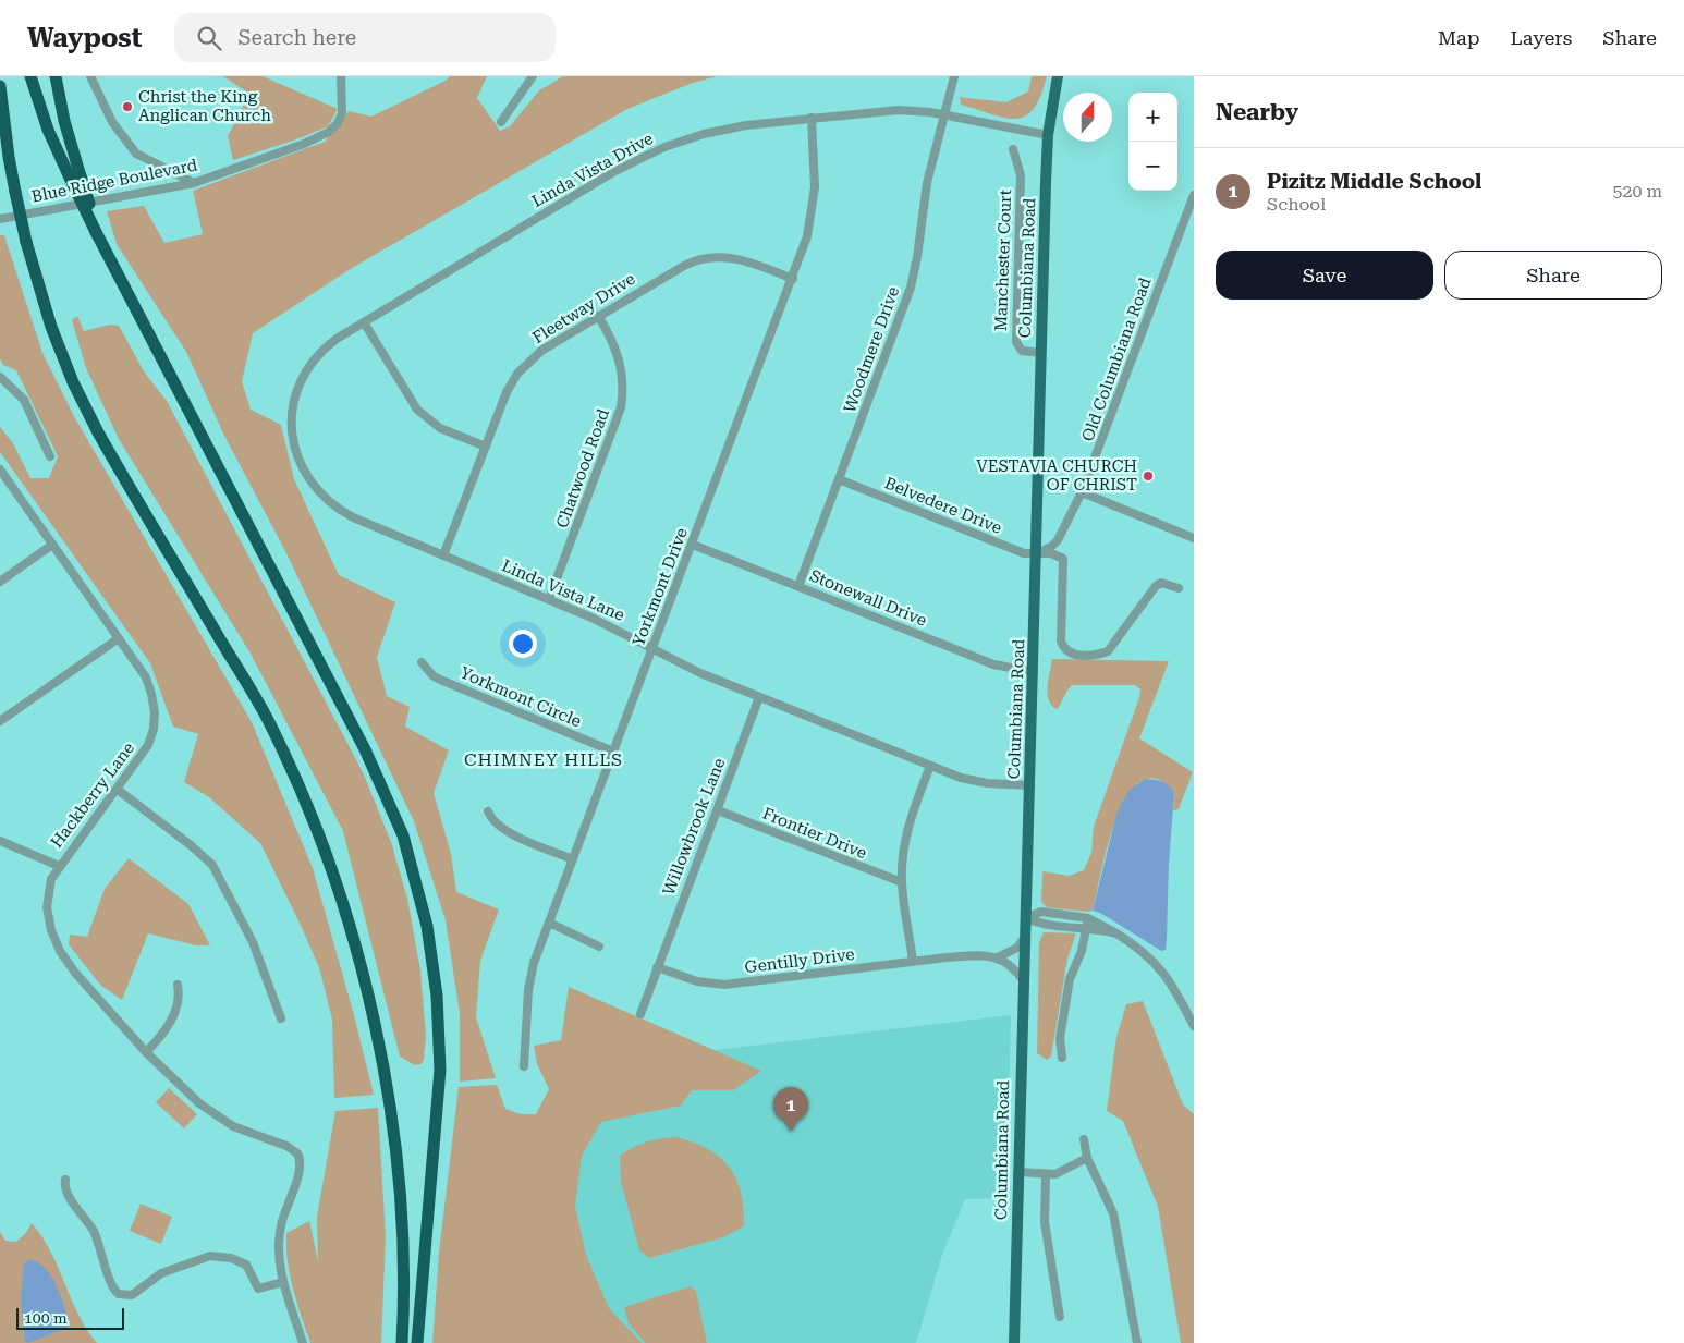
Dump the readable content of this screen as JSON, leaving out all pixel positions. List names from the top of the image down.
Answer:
{
  "streets": {
    "main road": ["Columbiana Road"],
    "street": [
      "Linda Vista Drive",
      "Blue Ridge Boulevard",
      "Manchester Court",
      "Fleetway Drive",
      "Woodmere Drive",
      "Old Columbiana Road",
      "Chatwood Road",
      "Belvedere Drive",
      "Yorkmont Drive",
      "Linda Vista Lane",
      "Stonewall Drive",
      "Yorkmont Circle",
      "Hackberry Lane",
      "Willowbrook Lane",
      "Frontier Drive",
      "Gentilly Drive"
    ]
  },
  "crossings": [
    ["Linda Vista Drive", "Columbiana Road"],
    ["Linda Vista Drive", "Woodmere Drive"],
    ["Linda Vista Drive", "Yorkmont Drive"],
    ["Linda Vista Drive", "Linda Vista Lane"],
    ["Manchester Court", "Columbiana Road"],
    ["Columbiana Road", "Old Columbiana Road"],
    ["Columbiana Road", "Belvedere Drive"],
    ["Columbiana Road", "Linda Vista Lane"],
    ["Columbiana Road", "Stonewall Drive"],
    ["Fleetway Drive", "Chatwood Road"],
    ["Fleetway Drive", "Yorkmont Drive"],
    ["Fleetway Drive", "Linda Vista Lane"],
    ["Woodmere Drive", "Belvedere Drive"],
    ["Woodmere Drive", "Stonewall Drive"],
    ["Old Columbiana Road", "Belvedere Drive"],
    ["Chatwood Road", "Linda Vista Lane"],
    ["Yorkmont Drive", "Linda Vista Lane"],
    ["Yorkmont Drive", "Stonewall Drive"],
    ["Yorkmont Drive", "Yorkmont Circle"],
    ["Linda Vista Lane", "Willowbrook Lane"],
    ["Willowbrook Lane", "Frontier Drive"],
    ["Willowbrook Lane", "Gentilly Drive"]
  ],
  "districts": ["CHIMNEY HILLS"],
  "places": ["Christ the King Anglican Church", "VESTAVIA CHURCH OF CHRIST"],
  "scale_bar": "100 m",
  "north": "top",
  "page": {
    "header": "Waypost",
    "search": "Search here",
    "nav": ["Map", "Layers", "Share"],
    "heading": "Nearby",
    "map_buttons": ["+", "−"],
    "list": [
      {
        "mark": "1",
        "name": "Pizitz Middle School",
        "note": "School",
        "value": "520 m"
      }
    ],
    "buttons": ["Save", "Share"],
    "pins": "1",
    "scale": "100 m"
  }
}
